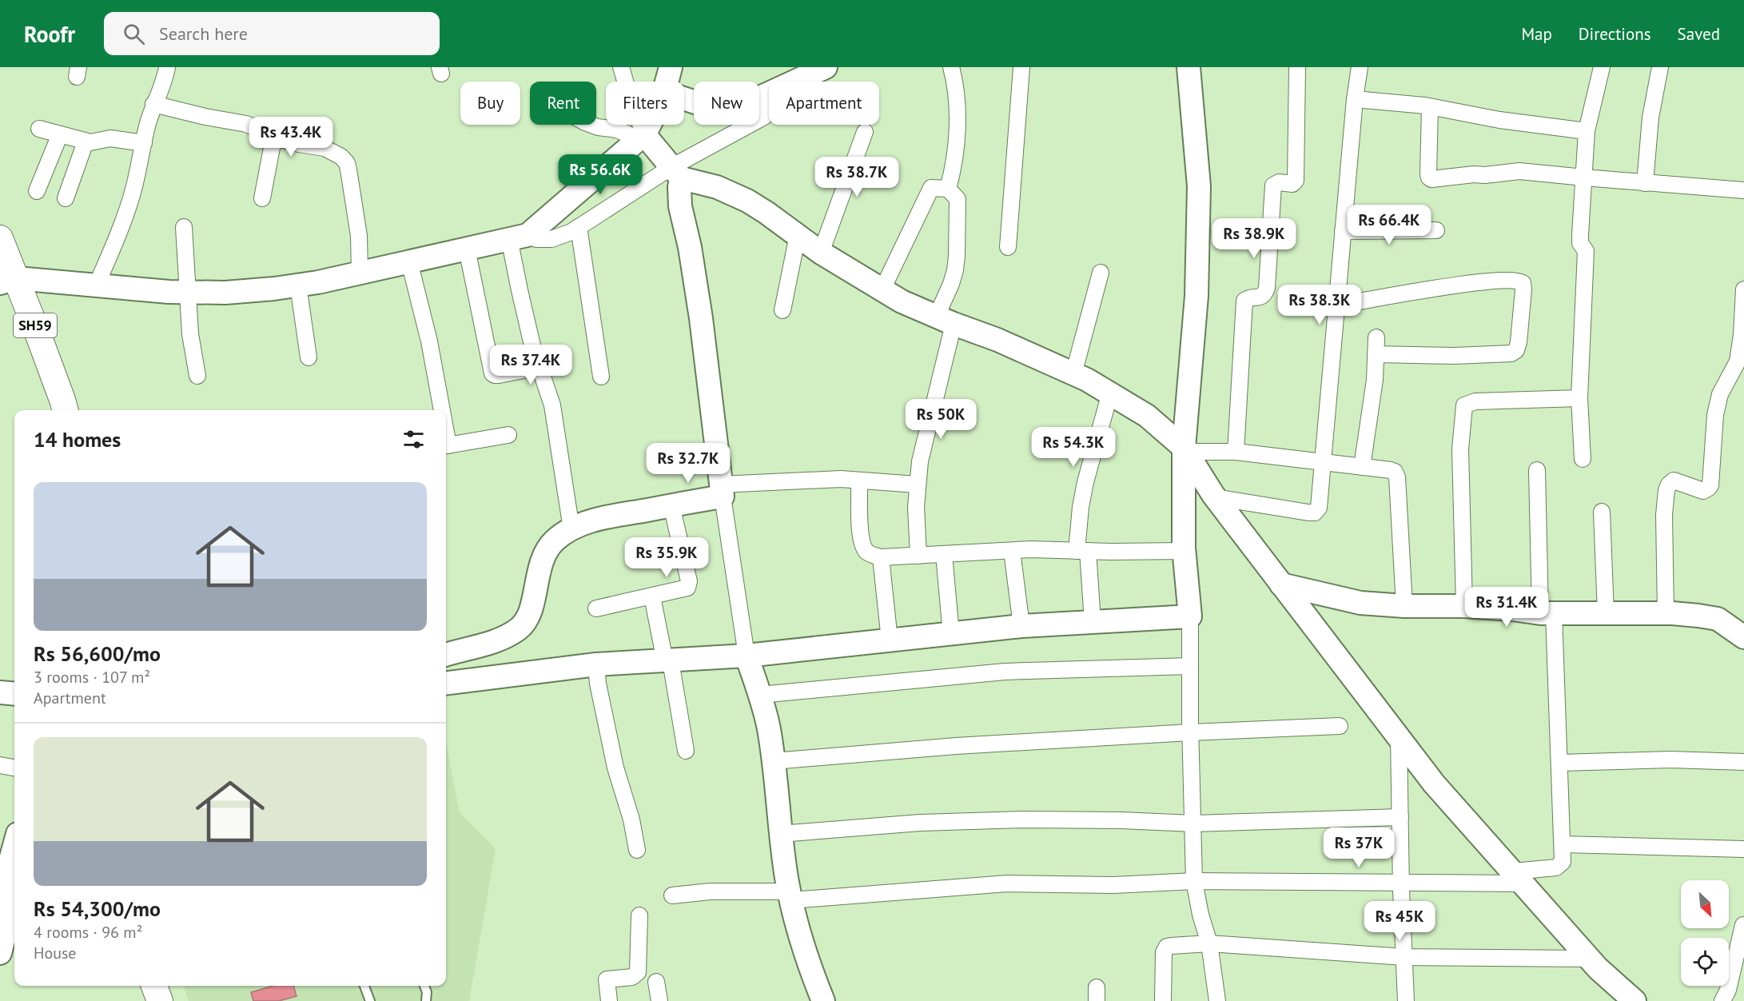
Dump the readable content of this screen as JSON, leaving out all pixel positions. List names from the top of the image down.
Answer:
{
  "streets": {
    "main road": ["SH59"]
  },
  "north": "bottom right",
  "page": {
    "header": "Roofr",
    "search": "Search here",
    "nav": ["Map", "Directions", "Saved"],
    "chip": [
      "Buy",
      "Rent",
      "Filters",
      "New",
      "Apartment"
    ],
    "price": [
      "Rs 43.4K",
      "Rs 56.6K",
      "Rs 38.7K",
      "Rs 66.4K",
      "Rs 38.9K",
      "Rs 38.3K",
      "Rs 37.4K",
      "Rs 50K",
      "Rs 54.3K",
      "Rs 32.7K",
      "Rs 35.9K",
      "Rs 31.4K",
      "Rs 37K",
      "Rs 45K"
    ],
    "heading": "14 homes",
    "list": [
      {
        "name": "Rs 56,600/mo",
        "note": "3 rooms · 107 m² · Apartment"
      },
      {
        "name": "Rs 54,300/mo",
        "note": "4 rooms · 96 m² · House"
      }
    ]
  }
}
